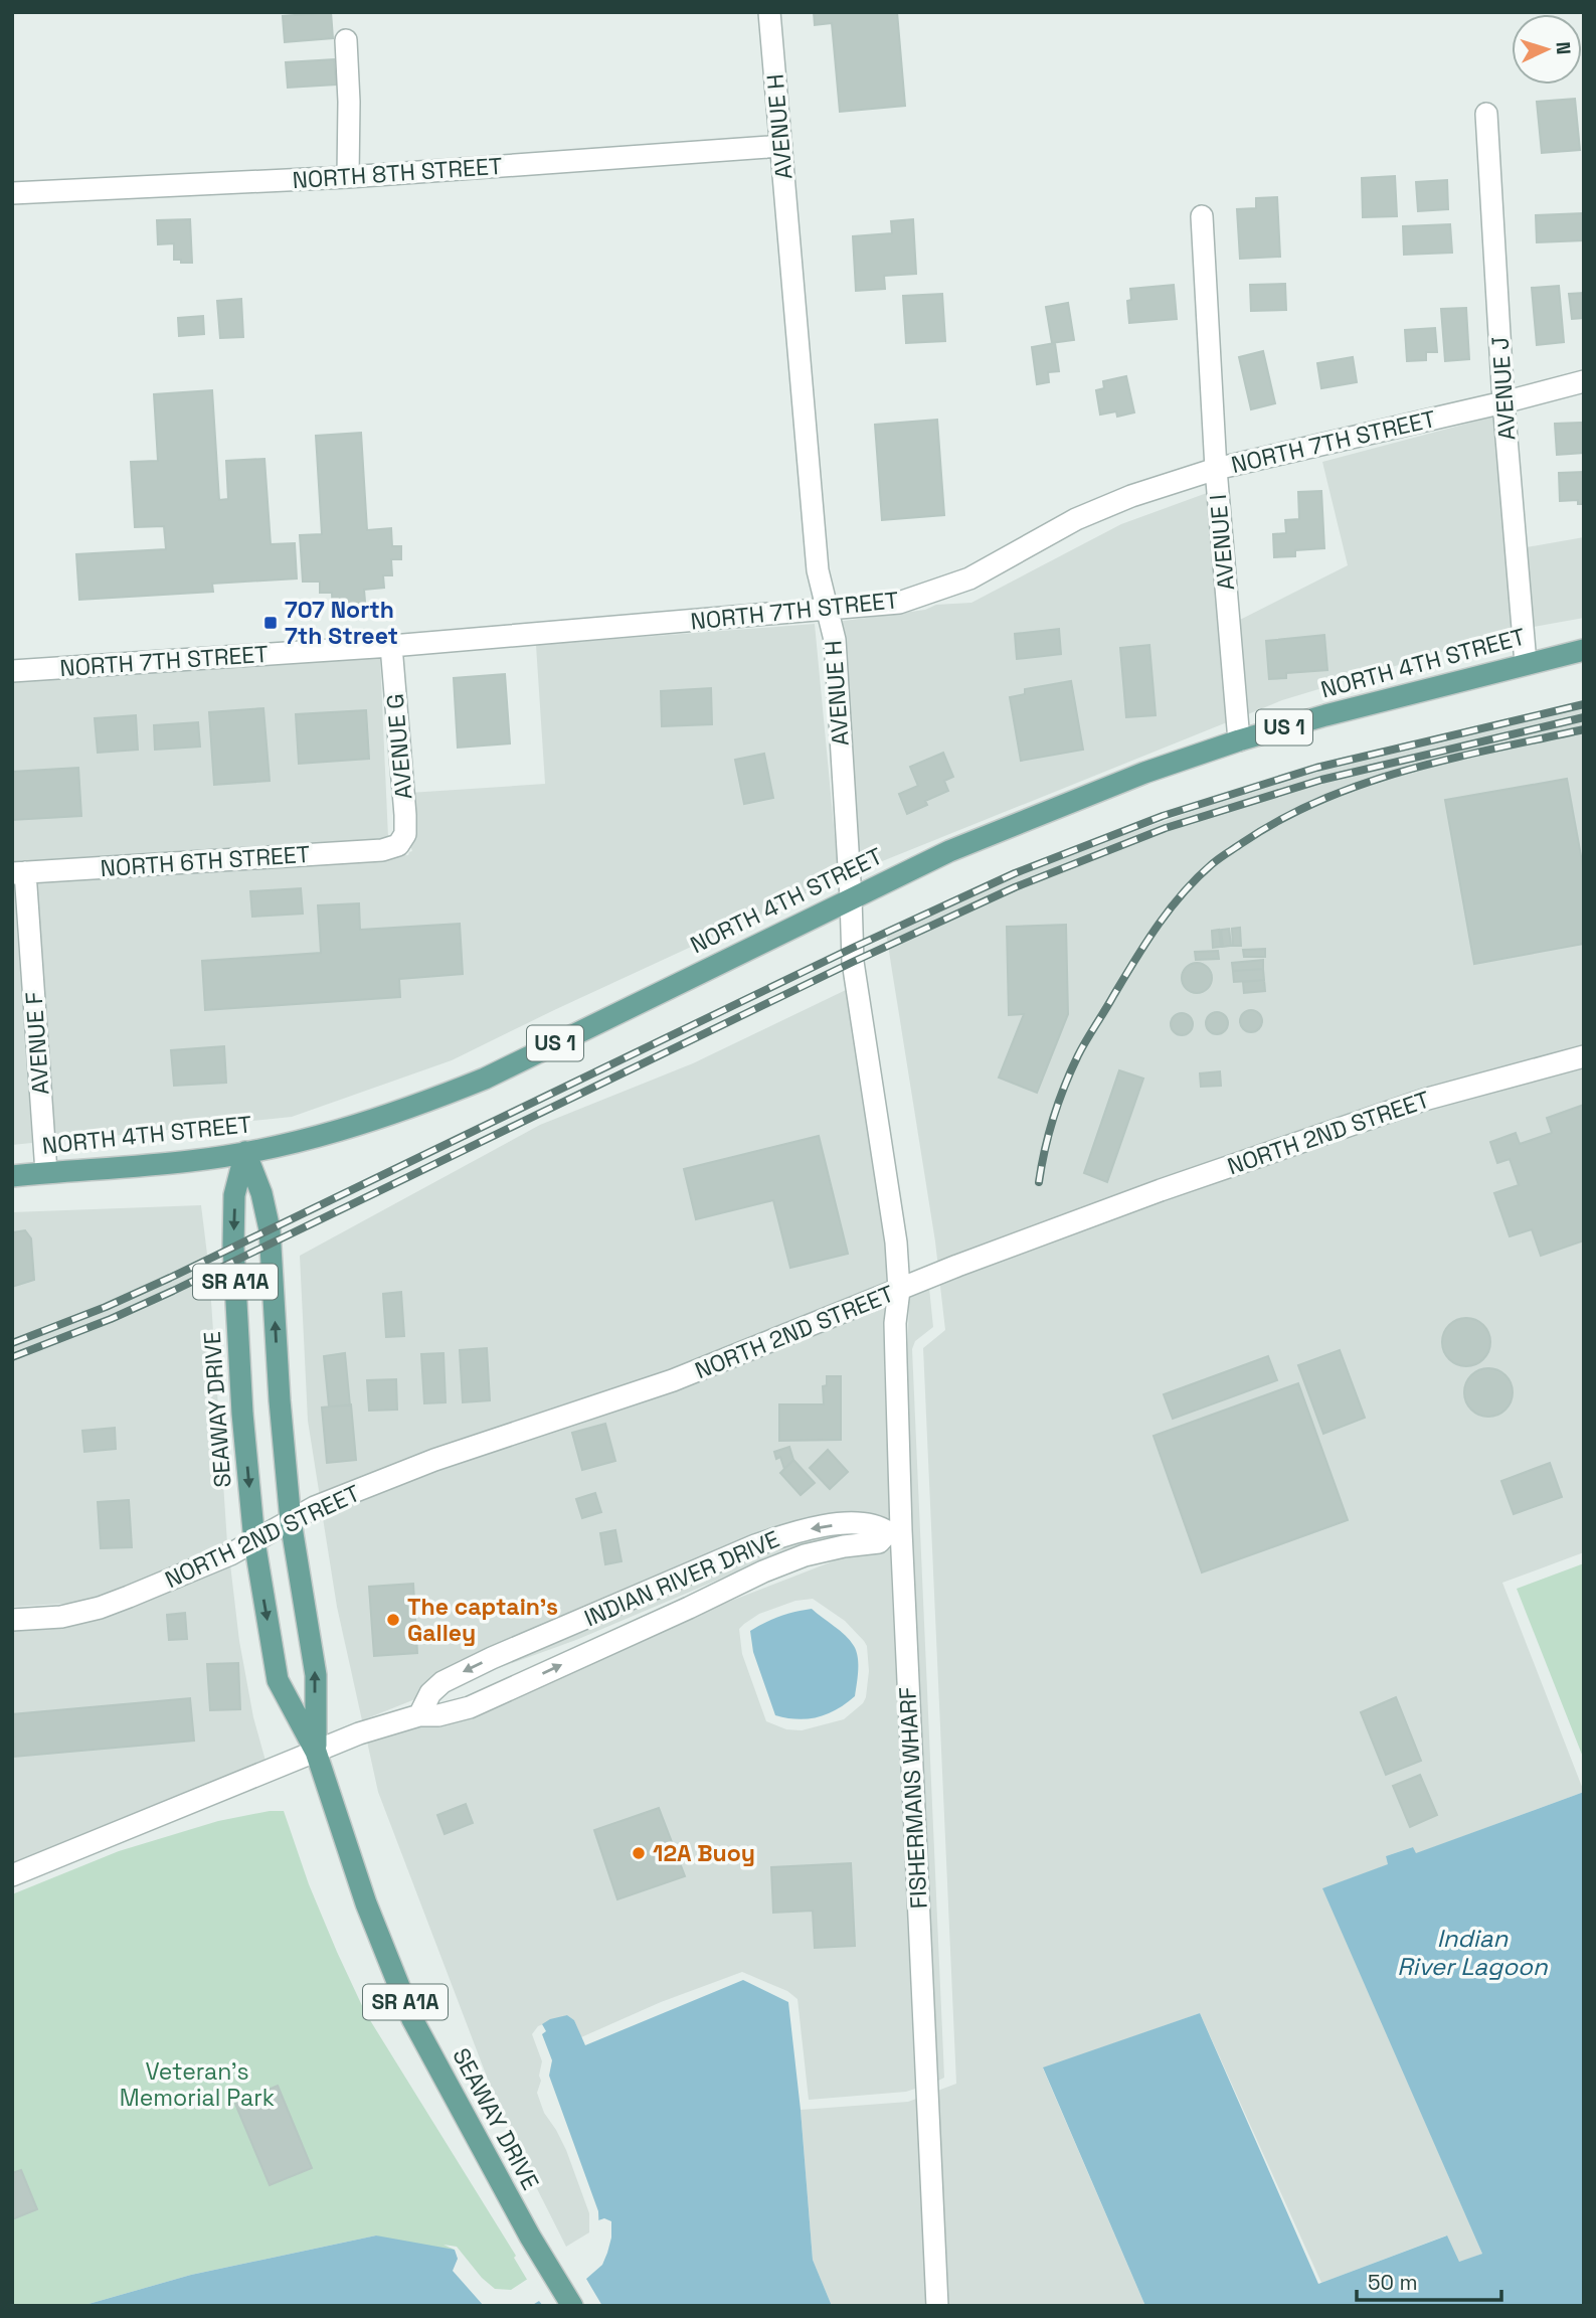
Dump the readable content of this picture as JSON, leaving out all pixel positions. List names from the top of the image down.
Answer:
{
  "streets": {
    "main road": [
      "NORTH 4TH STREET",
      "US 1",
      "SR A1A",
      "SEAWAY DRIVE"
    ],
    "street": [
      "AVENUE H",
      "NORTH 8TH STREET",
      "AVENUE J",
      "NORTH 7TH STREET",
      "AVENUE I",
      "AVENUE G",
      "NORTH 6TH STREET",
      "AVENUE F",
      "NORTH 2ND STREET",
      "INDIAN RIVER DRIVE",
      "FISHERMANS WHARF"
    ]
  },
  "crossings": [
    ["AVENUE H", "NORTH 8TH STREET"],
    ["AVENUE H", "NORTH 7TH STREET"],
    ["AVENUE H", "NORTH 4TH STREET"],
    ["AVENUE H", "NORTH 2ND STREET"],
    ["AVENUE H", "FISHERMANS WHARF"],
    ["AVENUE J", "NORTH 7TH STREET"],
    ["AVENUE J", "NORTH 4TH STREET"],
    ["NORTH 7TH STREET", "AVENUE I"],
    ["NORTH 7TH STREET", "AVENUE G"],
    ["AVENUE I", "NORTH 4TH STREET"],
    ["NORTH 4TH STREET", "AVENUE F"],
    ["NORTH 4TH STREET", "SEAWAY DRIVE"],
    ["AVENUE G", "NORTH 6TH STREET"],
    ["NORTH 6TH STREET", "AVENUE F"],
    ["NORTH 2ND STREET", "SEAWAY DRIVE"],
    ["NORTH 2ND STREET", "FISHERMANS WHARF"],
    ["SEAWAY DRIVE", "INDIAN RIVER DRIVE"],
    ["INDIAN RIVER DRIVE", "FISHERMANS WHARF"]
  ],
  "water": ["Indian River Lagoon"],
  "parks": ["Veteran's Memorial Park"],
  "places": {
    "transit": ["707 North 7th Street"],
    "other": ["The captain's Galley", "12A Buoy"]
  },
  "scale_bar": "50 m",
  "north": "right"
}
